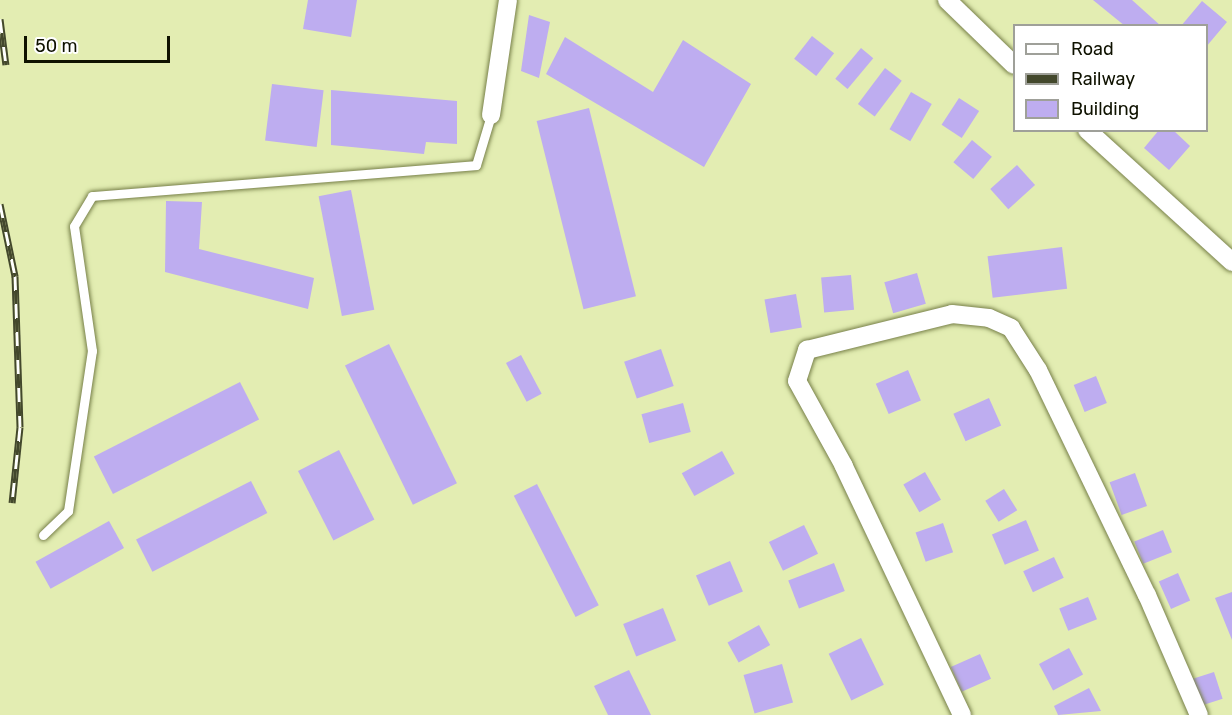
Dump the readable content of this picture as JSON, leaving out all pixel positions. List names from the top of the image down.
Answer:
{
  "legend": ["Road", "Railway", "Building"],
  "scale_bar": "50 m"
}
